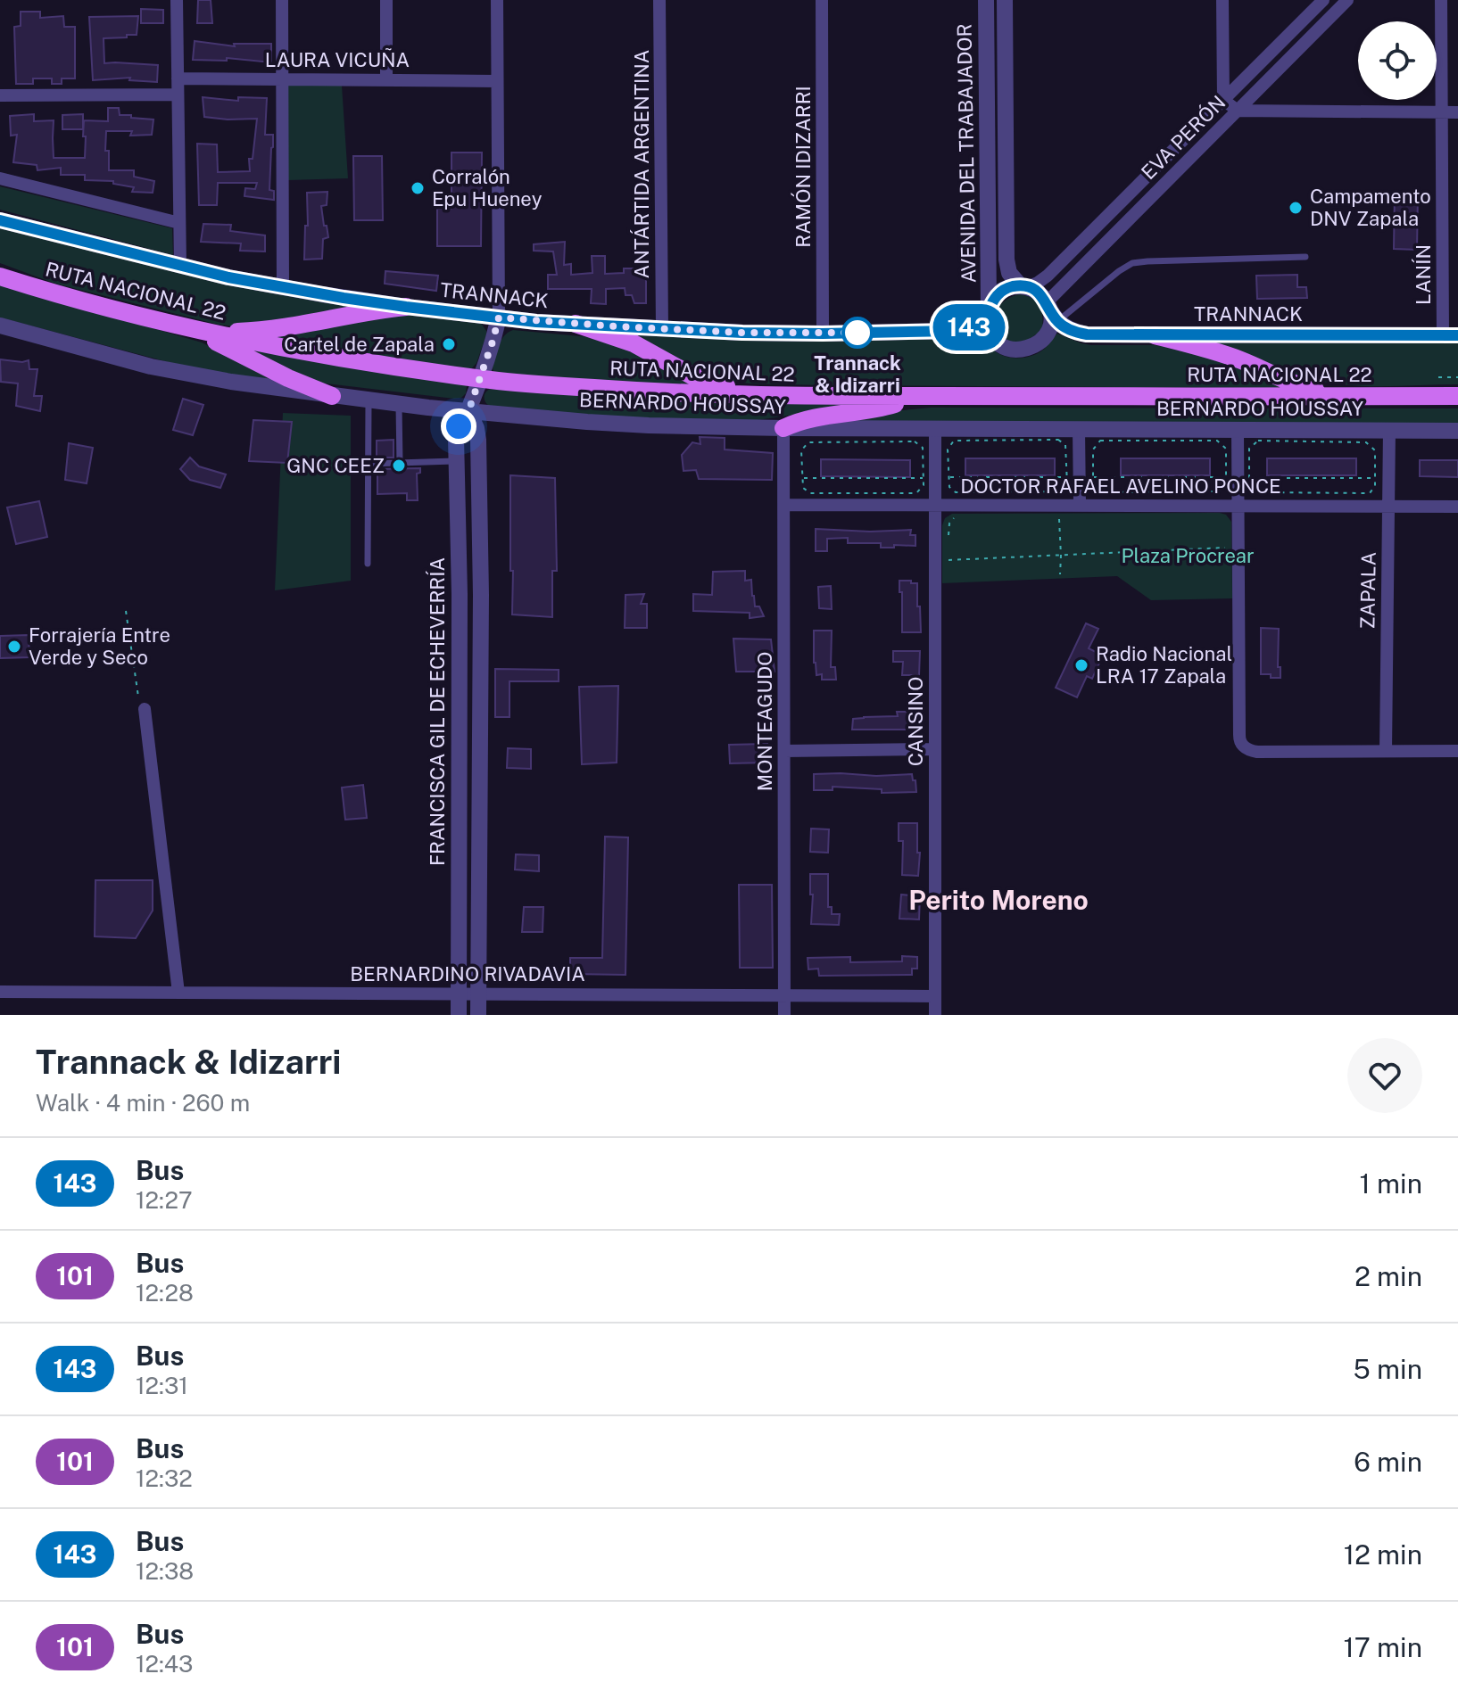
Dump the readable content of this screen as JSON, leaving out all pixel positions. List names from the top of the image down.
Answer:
{
  "streets": {
    "main road": ["RUTA NACIONAL 22"],
    "street": [
      "LAURA VICUÑA",
      "EVA PERÓN",
      "AVENIDA DEL TRABAJADOR",
      "ANTÁRTIDA ARGENTINA",
      "RAMÓN IDIZARRI",
      "LANÍN",
      "TRANNACK",
      "BERNARDO HOUSSAY",
      "DOCTOR RAFAEL AVELINO PONCE",
      "ZAPALA",
      "FRANCISCA GIL DE ECHEVERRÍA",
      "MONTEAGUDO",
      "CANSINO",
      "BERNARDINO RIVADAVIA"
    ]
  },
  "crossings": [
    ["EVA PERÓN", "AVENIDA DEL TRABAJADOR"],
    ["EVA PERÓN", "TRANNACK"],
    ["AVENIDA DEL TRABAJADOR", "TRANNACK"],
    ["ANTÁRTIDA ARGENTINA", "TRANNACK"],
    ["RAMÓN IDIZARRI", "TRANNACK"],
    ["LANÍN", "TRANNACK"],
    ["RUTA NACIONAL 22", "FRANCISCA GIL DE ECHEVERRÍA"],
    ["TRANNACK", "FRANCISCA GIL DE ECHEVERRÍA"],
    ["BERNARDO HOUSSAY", "ZAPALA"],
    ["BERNARDO HOUSSAY", "FRANCISCA GIL DE ECHEVERRÍA"],
    ["BERNARDO HOUSSAY", "MONTEAGUDO"],
    ["BERNARDO HOUSSAY", "CANSINO"],
    ["DOCTOR RAFAEL AVELINO PONCE", "ZAPALA"],
    ["DOCTOR RAFAEL AVELINO PONCE", "MONTEAGUDO"],
    ["DOCTOR RAFAEL AVELINO PONCE", "CANSINO"],
    ["FRANCISCA GIL DE ECHEVERRÍA", "BERNARDINO RIVADAVIA"],
    ["MONTEAGUDO", "BERNARDINO RIVADAVIA"],
    ["CANSINO", "BERNARDINO RIVADAVIA"]
  ],
  "districts": ["Perito Moreno"],
  "parks": ["Plaza Procrear"],
  "places": [
    "Corralón Epu Hueney",
    "Campamento DNV Zapala",
    "Trannack & Idizarri",
    "Cartel de Zapala",
    "GNC CEEZ",
    "Forrajería Entre Verde y Seco",
    "Radio Nacional LRA 17 Zapala"
  ],
  "lines": ["bus line 143"],
  "page": {
    "on_map": "143",
    "heading": ["Trannack & Idizarri", "Walk · 4 min · 260 m"],
    "list": [
      {
        "mark": "143",
        "name": "Bus",
        "note": "12:27",
        "value": "1 min"
      },
      {
        "mark": "101",
        "name": "Bus",
        "note": "12:28",
        "value": "2 min"
      },
      {
        "mark": "143",
        "name": "Bus",
        "note": "12:31",
        "value": "5 min"
      },
      {
        "mark": "101",
        "name": "Bus",
        "note": "12:32",
        "value": "6 min"
      },
      {
        "mark": "143",
        "name": "Bus",
        "note": "12:38",
        "value": "12 min"
      },
      {
        "mark": "101",
        "name": "Bus",
        "note": "12:43",
        "value": "17 min"
      }
    ]
  }
}
